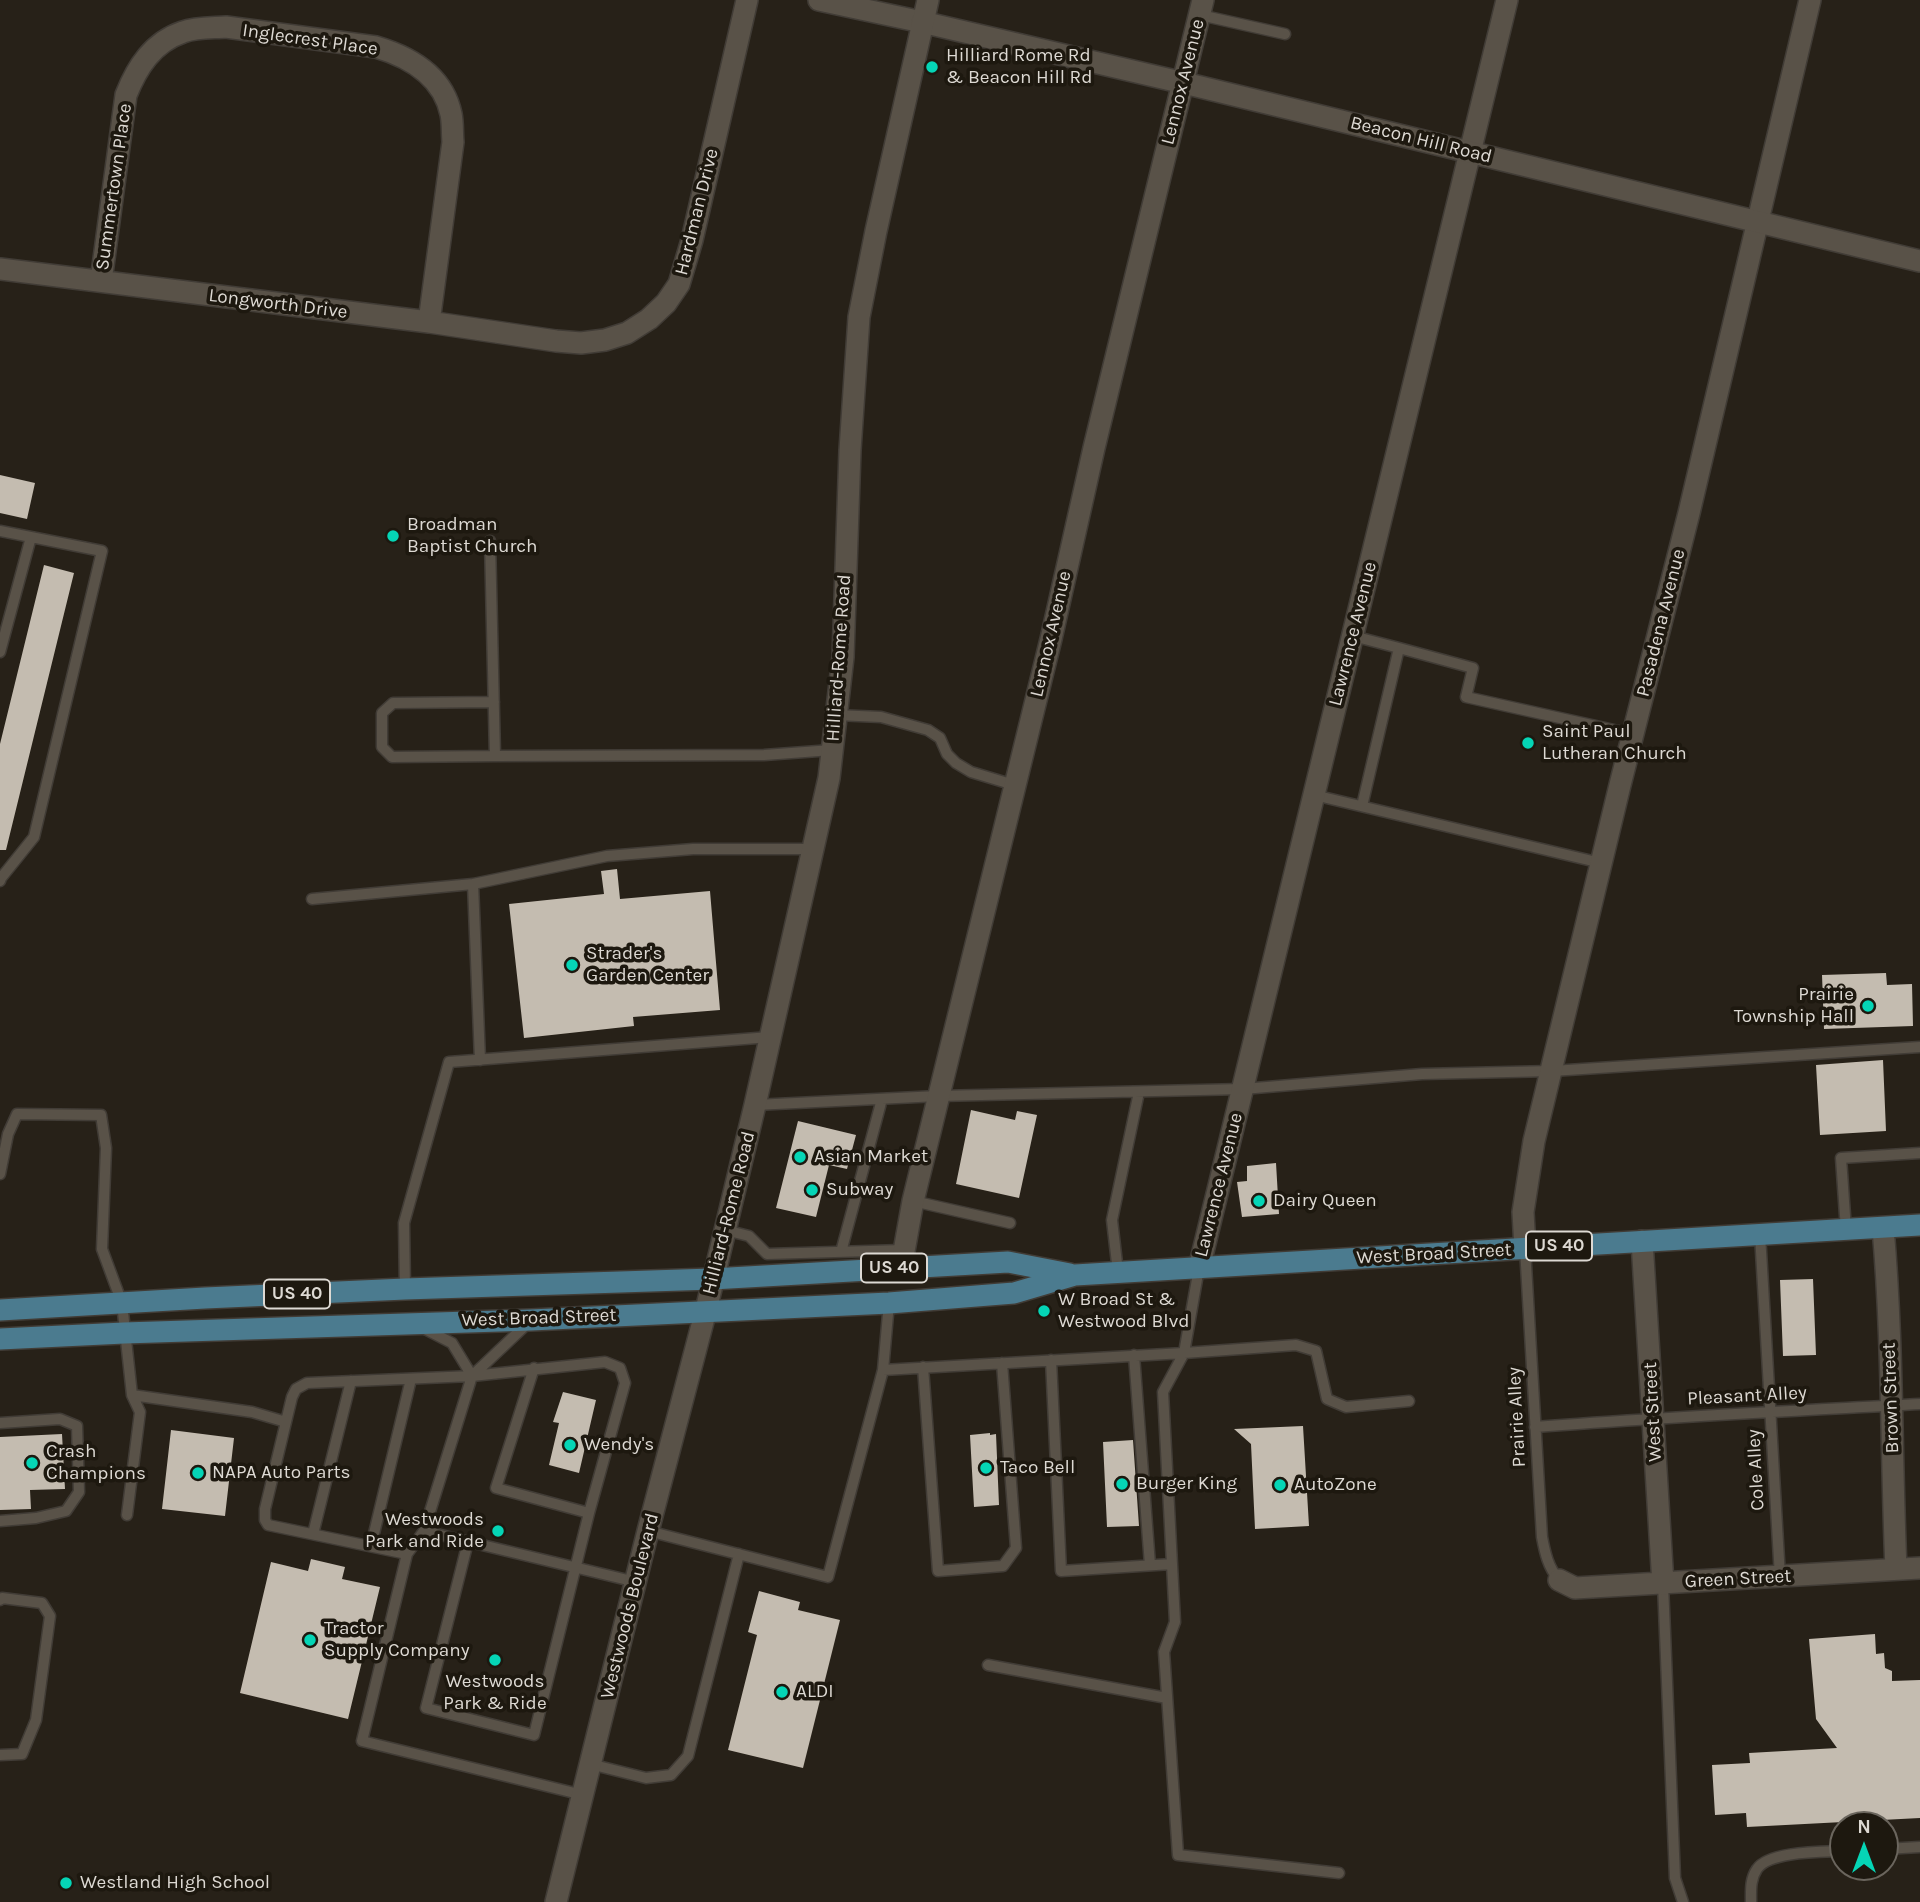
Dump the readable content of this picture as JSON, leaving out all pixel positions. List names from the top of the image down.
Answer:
{
  "streets": {
    "main road": ["US 40", "West Broad Street"],
    "street": [
      "Inglecrest Place",
      "Lennox Avenue",
      "Beacon Hill Road",
      "Summertown Place",
      "Hardman Drive",
      "Longworth Drive",
      "Pasadena Avenue",
      "Lawrence Avenue",
      "Hilliard-Rome Road",
      "Brown Street",
      "West Street",
      "Green Street",
      "Westwoods Boulevard"
    ],
    "lane": ["Pleasant Alley", "Prairie Alley", "Cole Alley"]
  },
  "crossings": [
    ["Inglecrest Place", "Summertown Place"],
    ["Inglecrest Place", "Longworth Drive"],
    ["Lennox Avenue", "Beacon Hill Road"],
    ["Lennox Avenue", "West Broad Street"],
    ["Beacon Hill Road", "Pasadena Avenue"],
    ["Beacon Hill Road", "Lawrence Avenue"],
    ["Beacon Hill Road", "Hilliard-Rome Road"],
    ["Summertown Place", "Longworth Drive"],
    ["Hardman Drive", "Longworth Drive"],
    ["Pasadena Avenue", "West Broad Street"],
    ["Pasadena Avenue", "Prairie Alley"],
    ["Lawrence Avenue", "West Broad Street"],
    ["Hilliard-Rome Road", "West Broad Street"],
    ["Hilliard-Rome Road", "Westwoods Boulevard"],
    ["West Broad Street", "Brown Street"],
    ["West Broad Street", "West Street"],
    ["West Broad Street", "Prairie Alley"],
    ["West Broad Street", "Cole Alley"],
    ["West Broad Street", "Westwoods Boulevard"],
    ["Pleasant Alley", "Brown Street"],
    ["Pleasant Alley", "West Street"],
    ["Pleasant Alley", "Prairie Alley"],
    ["Pleasant Alley", "Cole Alley"],
    ["Brown Street", "Green Street"],
    ["West Street", "Green Street"],
    ["Prairie Alley", "Green Street"],
    ["Cole Alley", "Green Street"]
  ],
  "places": [
    "Hilliard Rome Rd & Beacon Hill Rd",
    "Broadman Baptist Church",
    "Saint Paul Lutheran Church",
    "Strader's Garden Center",
    "Prairie Township Hall",
    "Asian Market",
    "Subway",
    "Dairy Queen",
    "W Broad St & Westwood Blvd",
    "Wendy's",
    "Crash Champions",
    "Taco Bell",
    "NAPA Auto Parts",
    "Burger King",
    "AutoZone",
    "Westwoods Park and Ride",
    "Tractor Supply Company",
    "Westwoods Park & Ride",
    "ALDI",
    "Westland High School"
  ],
  "north": "top"
}
